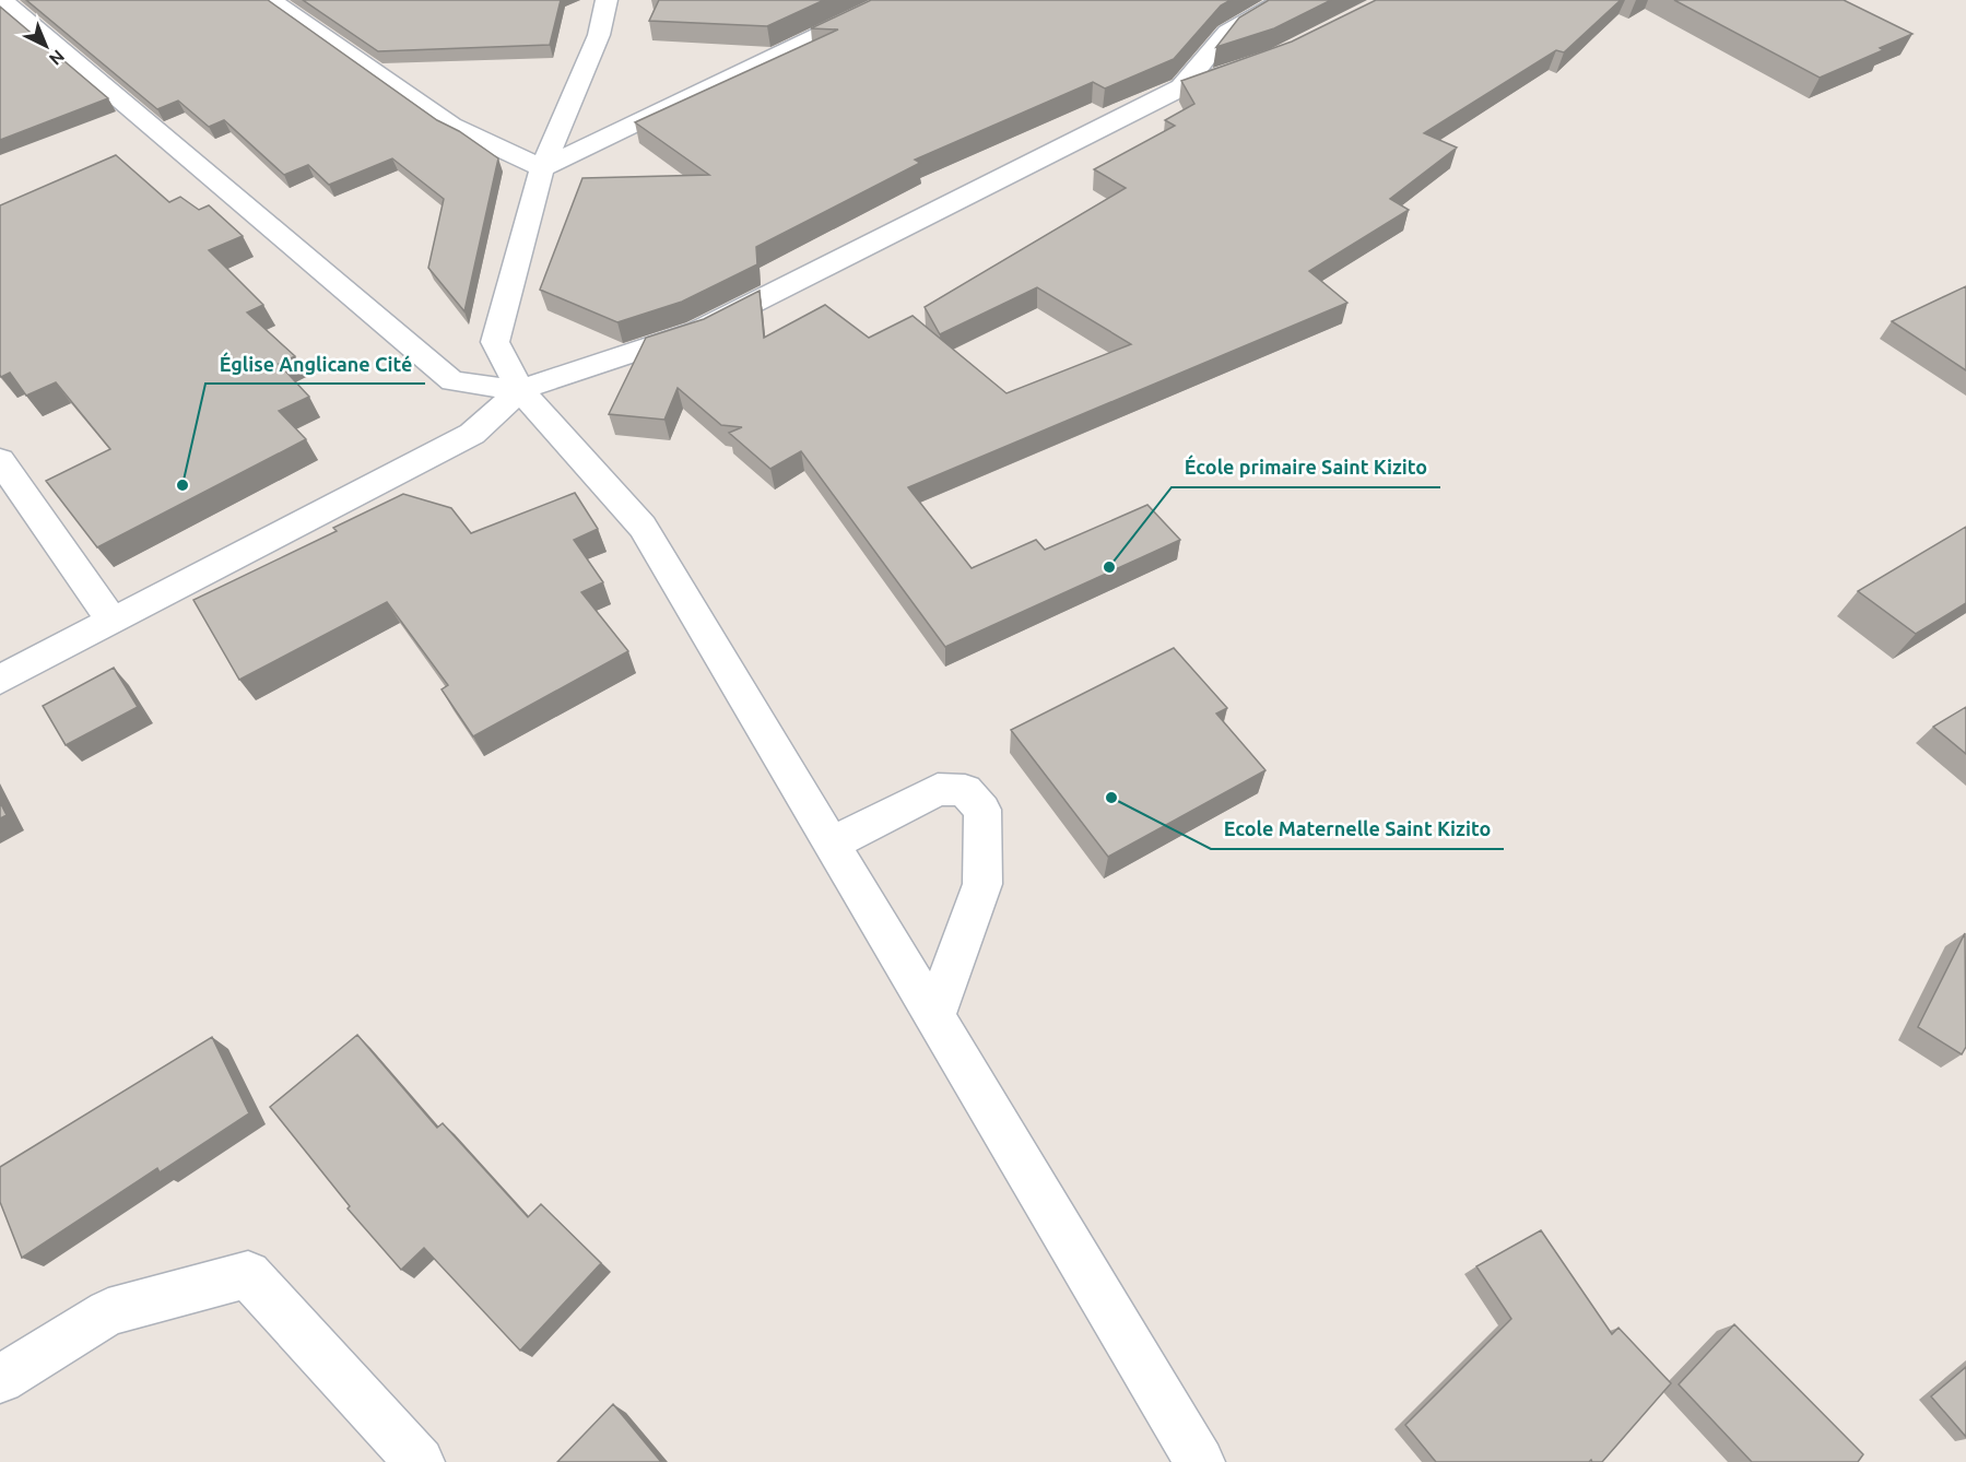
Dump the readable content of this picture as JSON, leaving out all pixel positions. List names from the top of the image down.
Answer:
{
  "places": ["Église Anglicane Cité", "École primaire Saint Kizito", "Ecole Maternelle Saint Kizito"],
  "north": "bottom right"
}
